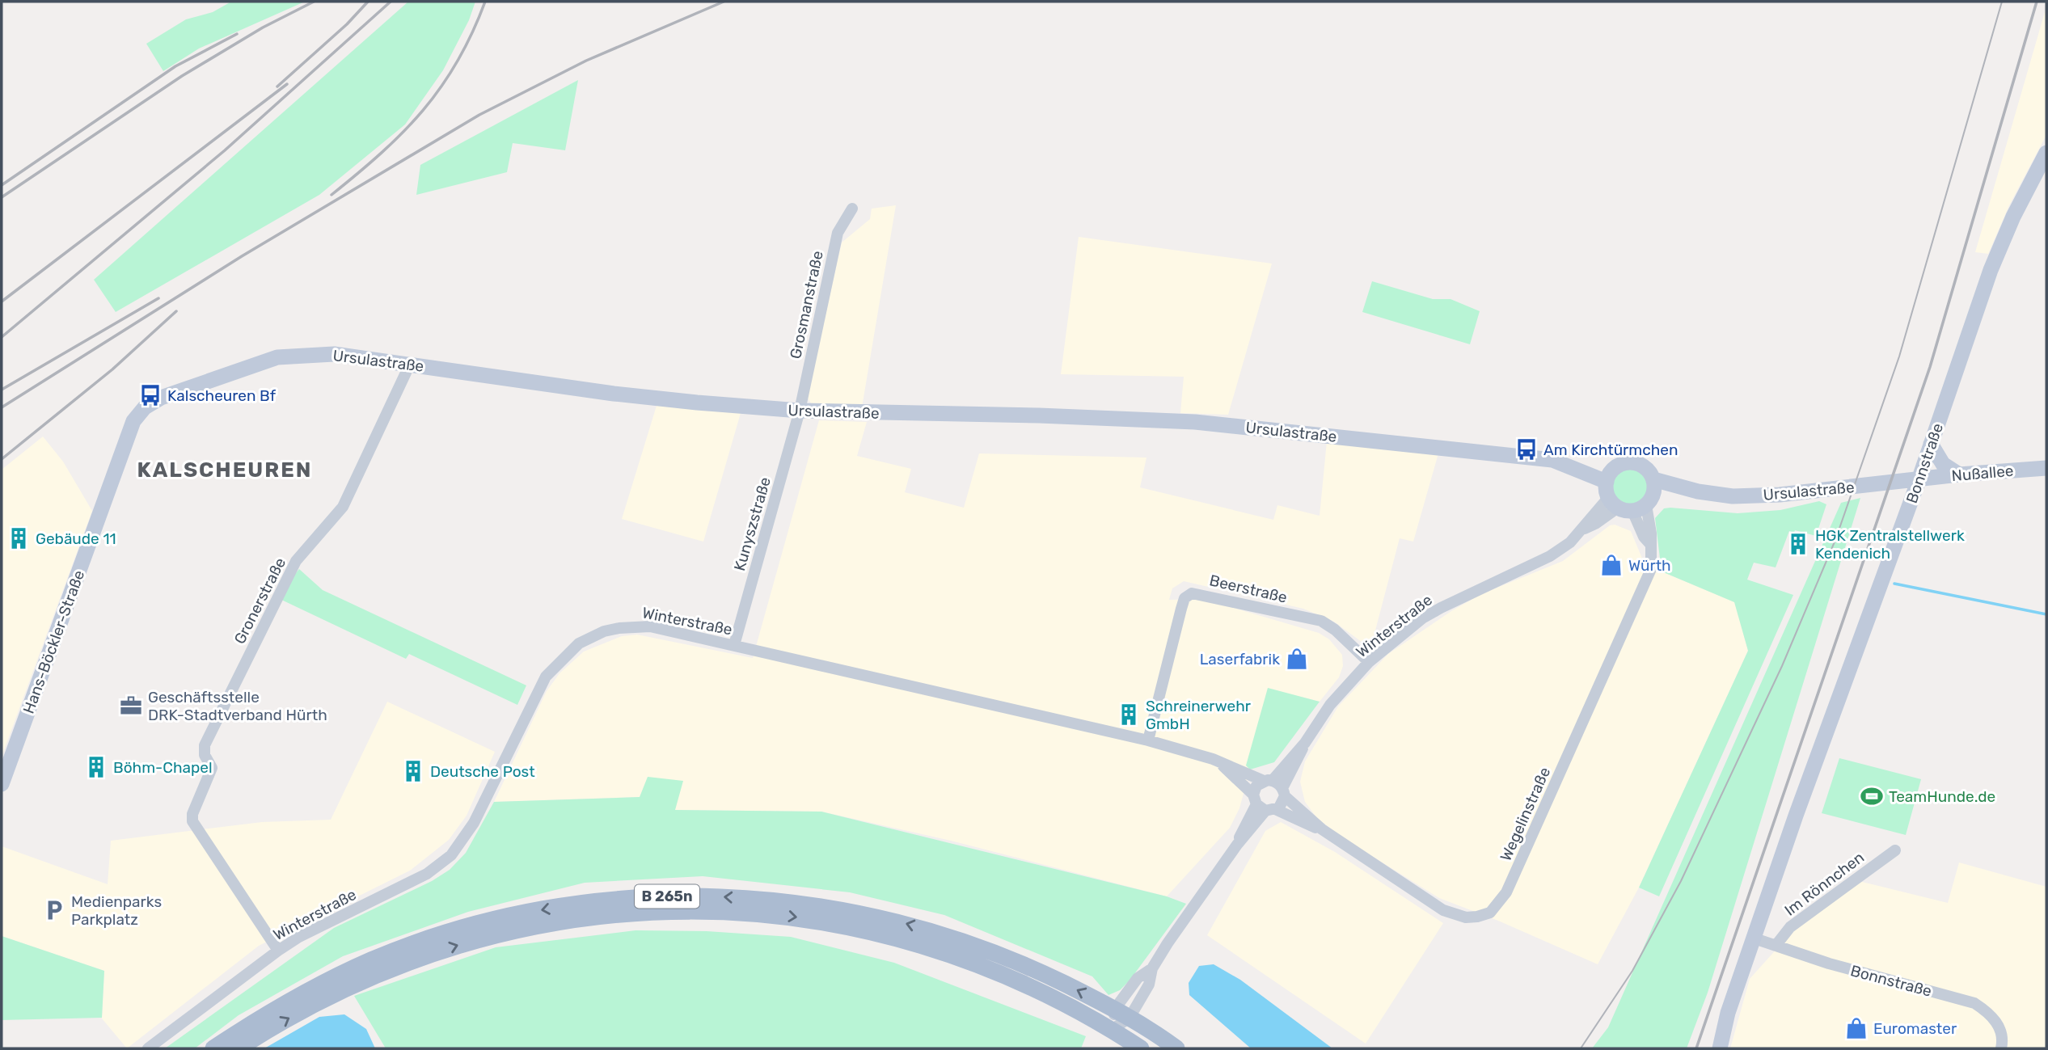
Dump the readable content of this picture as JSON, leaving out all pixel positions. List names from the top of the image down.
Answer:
{
  "streets": {
    "main road": ["B 265n"],
    "street": [
      "Grosmanstraße",
      "Ursulastraße",
      "Bonnstraße",
      "Nußallee",
      "Kunyszstraße",
      "Beerstraße",
      "Gronerstraße",
      "Winterstraße",
      "Hans-Böckler-Straße",
      "Wegelinstraße",
      "Im Rönnchen"
    ]
  },
  "crossings": [
    ["Grosmanstraße", "Ursulastraße"],
    ["Grosmanstraße", "Kunyszstraße"],
    ["Ursulastraße", "Bonnstraße"],
    ["Ursulastraße", "Nußallee"],
    ["Ursulastraße", "Kunyszstraße"],
    ["Ursulastraße", "Gronerstraße"],
    ["Ursulastraße", "Winterstraße"],
    ["Ursulastraße", "Hans-Böckler-Straße"],
    ["Ursulastraße", "Wegelinstraße"],
    ["Bonnstraße", "Nußallee"],
    ["Bonnstraße", "Im Rönnchen"],
    ["Kunyszstraße", "Winterstraße"],
    ["Beerstraße", "Winterstraße"],
    ["Gronerstraße", "Winterstraße"],
    ["Winterstraße", "Wegelinstraße"]
  ],
  "districts": ["KALSCHEUREN"],
  "places": {
    "bus stop": ["Kalscheuren Bf", "Am Kirchtürmchen"],
    "building": [
      "Gebäude 11",
      "HGK Zentralstellwerk Kendenich",
      "Schreinerwehr GmbH",
      "Böhm-Chapel",
      "Deutsche Post"
    ],
    "shop": ["Würth", "Laserfabrik", "Euromaster"],
    "office": ["Geschäftsstelle DRK-Stadtverband Hürth"],
    "sports": ["TeamHunde.de"],
    "parking": ["Medienparks Parkplatz"]
  }
}
